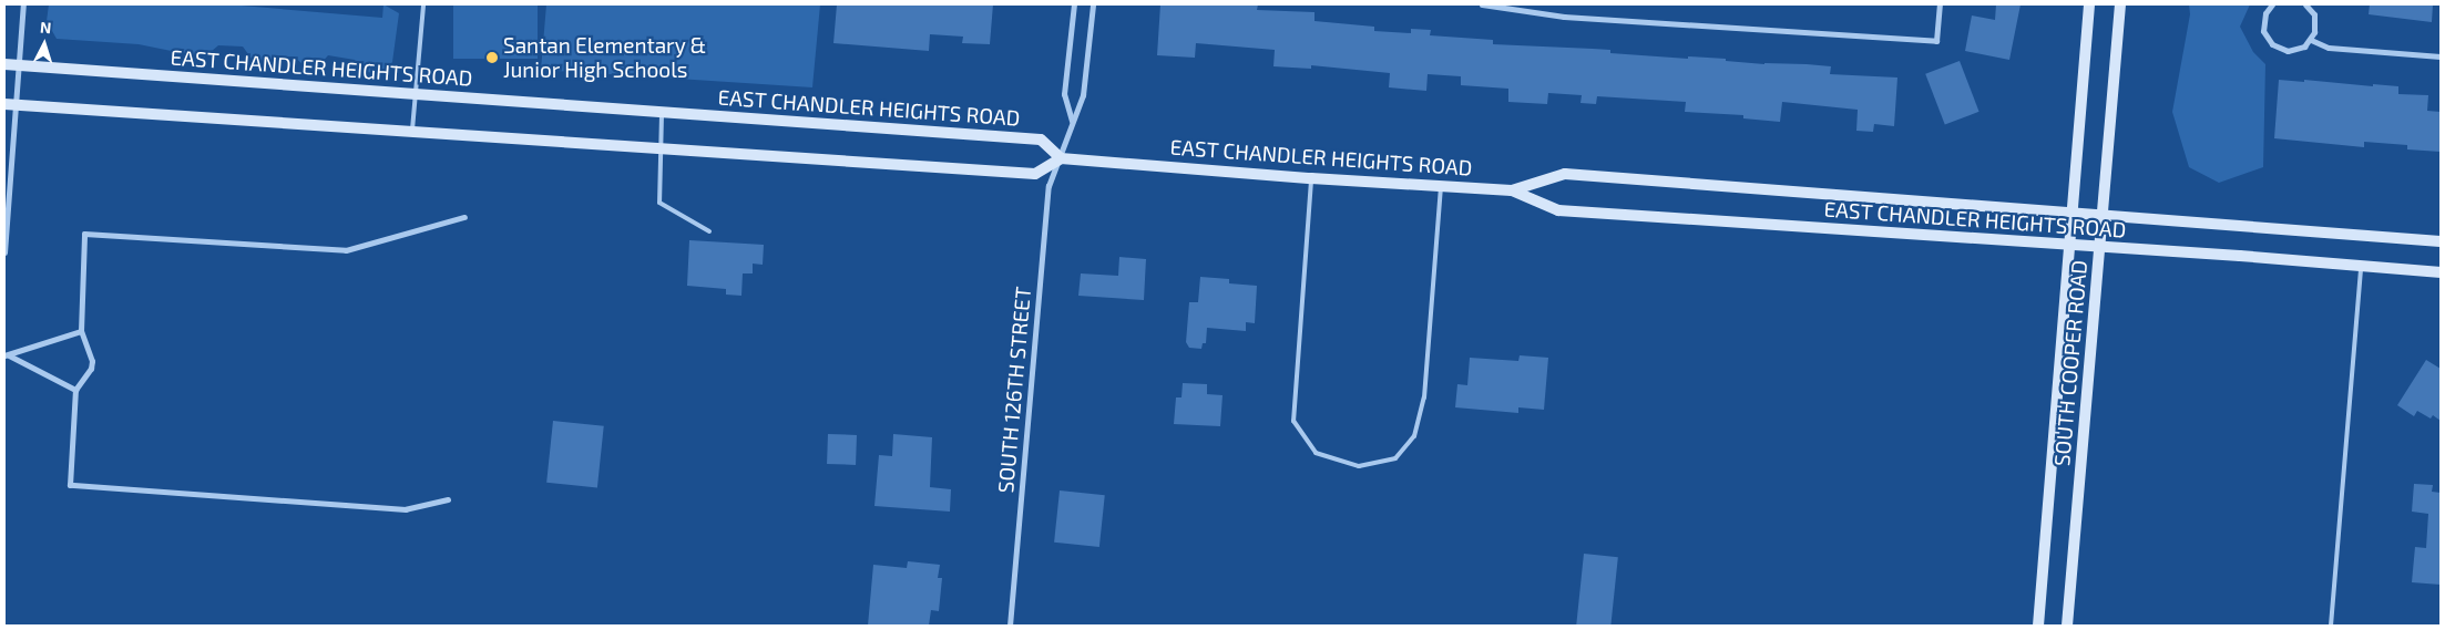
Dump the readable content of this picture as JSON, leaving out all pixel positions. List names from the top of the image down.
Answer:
{
  "streets": {
    "main road": ["EAST CHANDLER HEIGHTS ROAD", "SOUTH COOPER ROAD"],
    "street": ["SOUTH 126TH STREET"]
  },
  "crossings": [
    ["EAST CHANDLER HEIGHTS ROAD", "SOUTH COOPER ROAD"],
    ["EAST CHANDLER HEIGHTS ROAD", "SOUTH 126TH STREET"]
  ],
  "places": ["Santan Elementary & Junior High Schools"],
  "north": "top"
}
